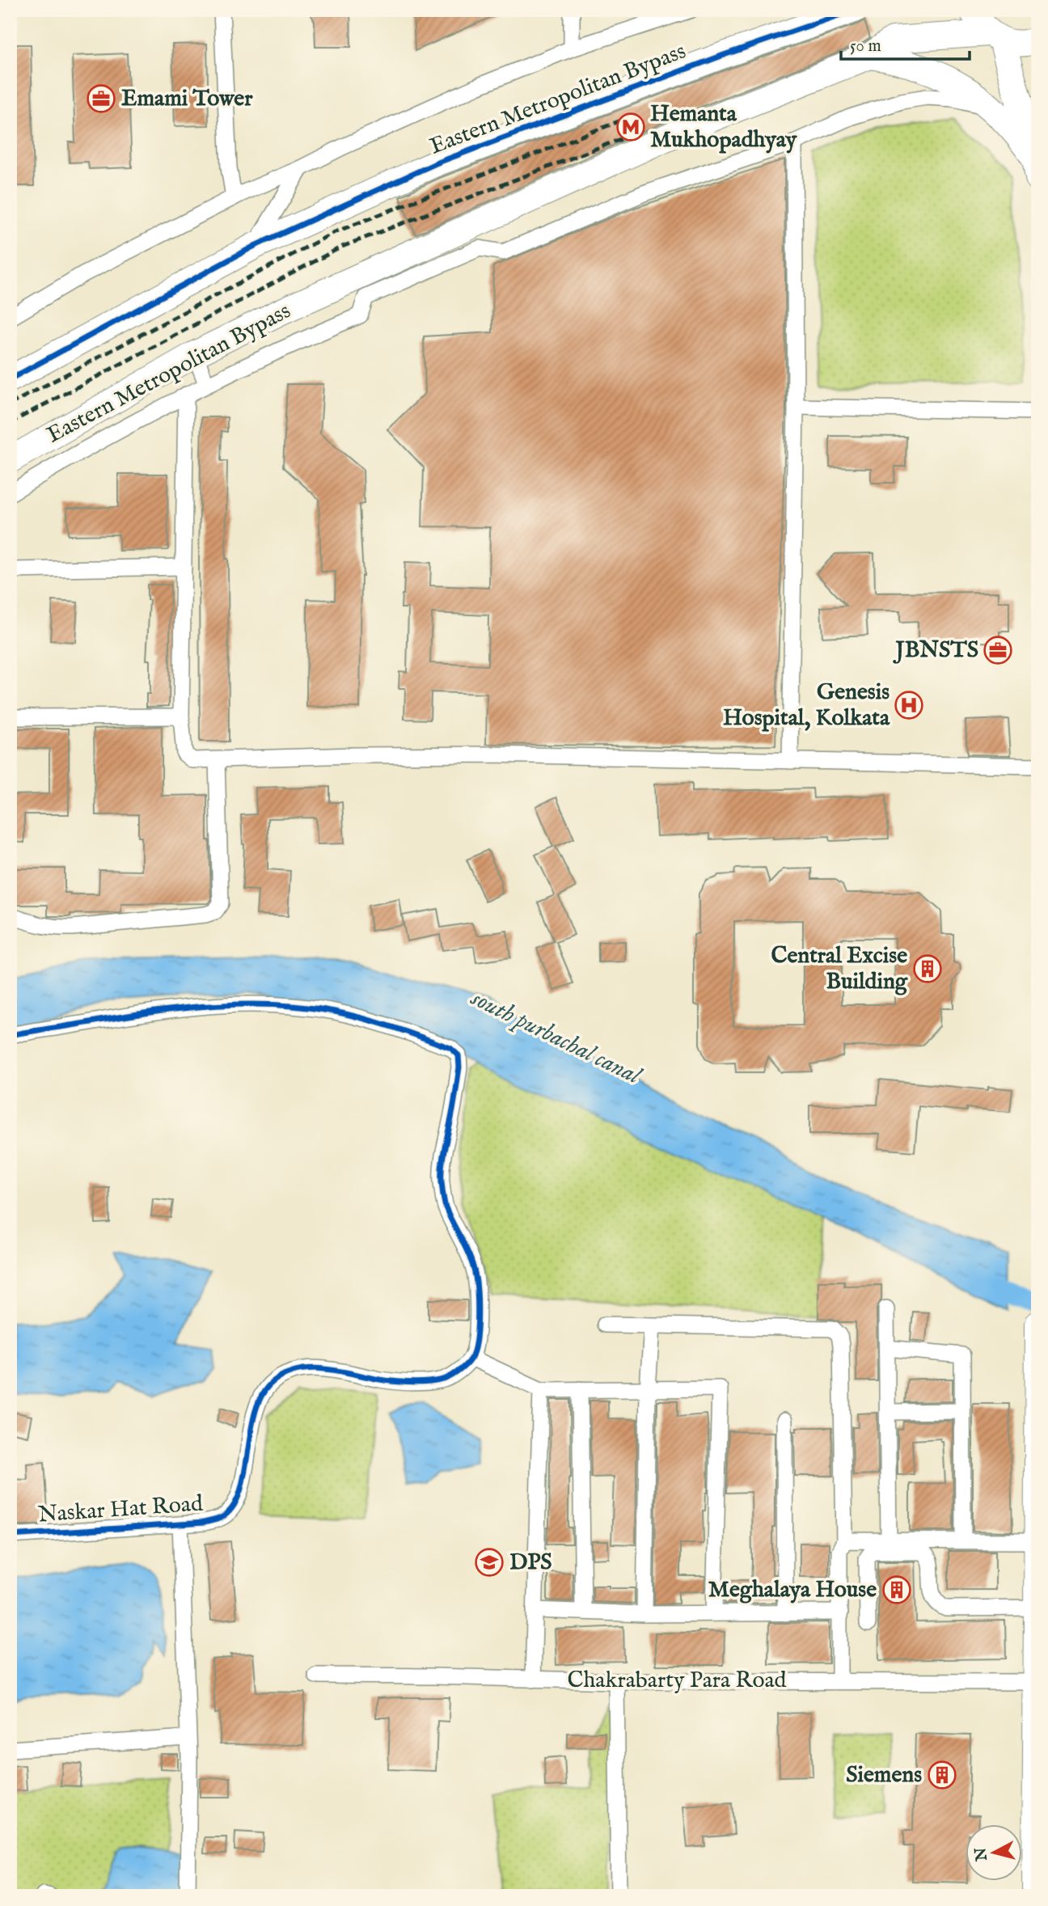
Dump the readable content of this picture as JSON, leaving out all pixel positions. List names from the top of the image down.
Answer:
{
  "streets": {
    "main road": ["Eastern Metropolitan Bypass"],
    "street": ["Naskar Hat Road", "Chakrabarty Para Road"]
  },
  "water": ["south purbachal canal"],
  "places": {
    "office": ["Emami Tower", "JBNSTS"],
    "metro station": ["Hemanta Mukhopadhyay"],
    "hospital": ["Genesis Hospital, Kolkata"],
    "building": ["Central Excise Building", "Meghalaya House", "Siemens"],
    "school or university": ["DPS"]
  },
  "scale_bar": "50 m",
  "north": "left"
}
